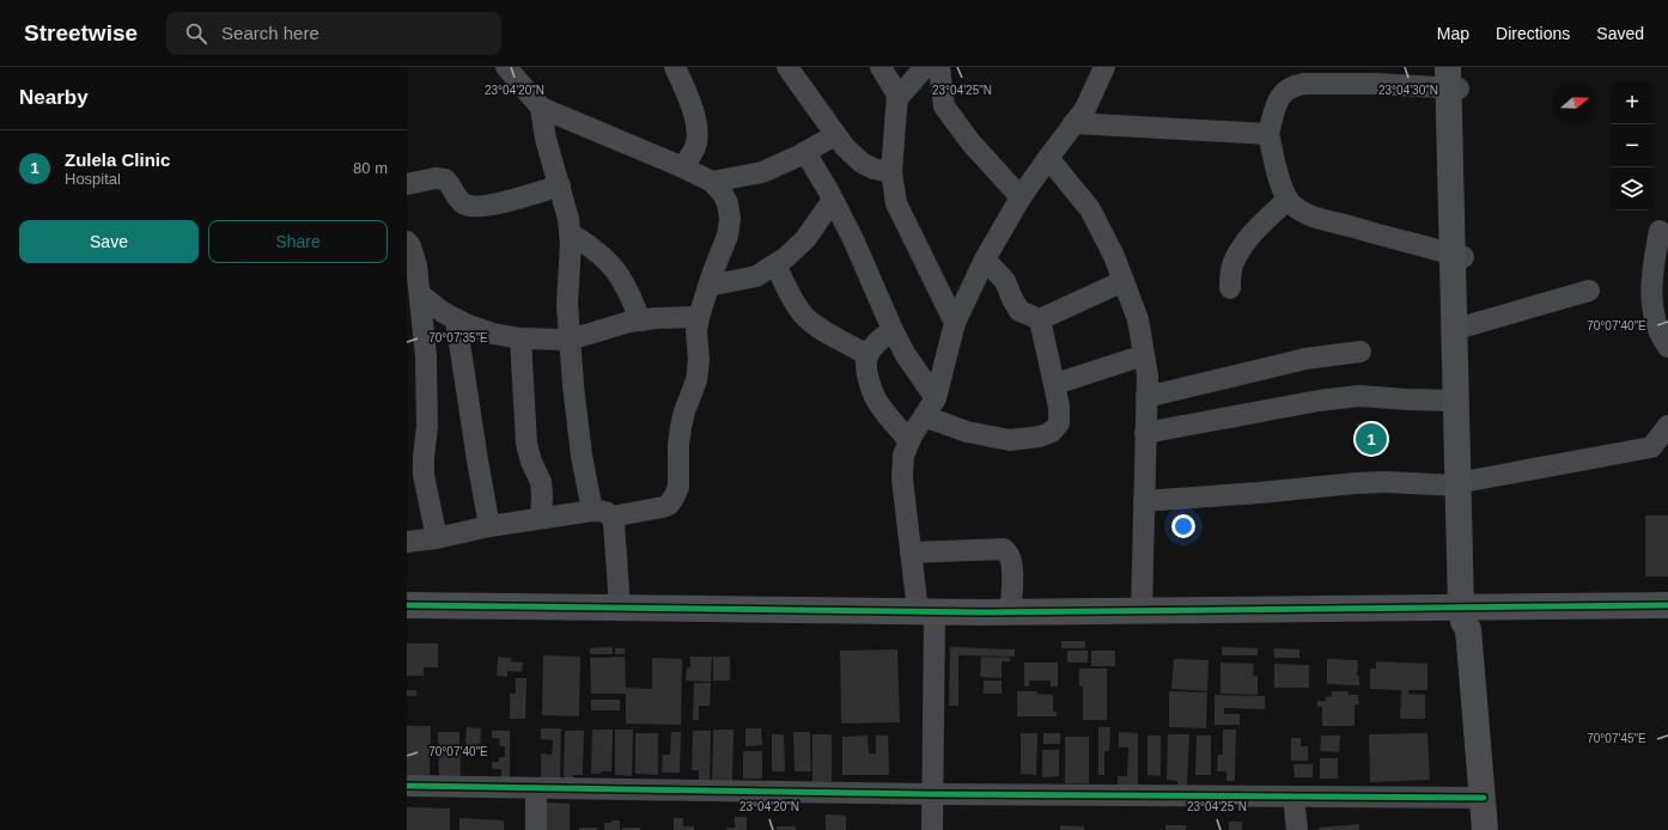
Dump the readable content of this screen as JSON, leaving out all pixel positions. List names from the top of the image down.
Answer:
{
  "north": "right",
  "page": {
    "header": "Streetwise",
    "search": "Search here",
    "nav": ["Map", "Directions", "Saved"],
    "heading": "Nearby",
    "map_buttons": ["+", "−"],
    "list": [
      {
        "mark": "1",
        "name": "Zulela Clinic",
        "note": "Hospital",
        "value": "80 m"
      }
    ],
    "buttons": ["Save", "Share"],
    "pins": "1"
  },
  "coordinates": [
    "23°04'20\"N",
    "23°04'30\"N",
    "23°04'25\"N",
    "70°07'40\"E",
    "70°07'35\"E",
    "70°07'45\"E"
  ]
}
